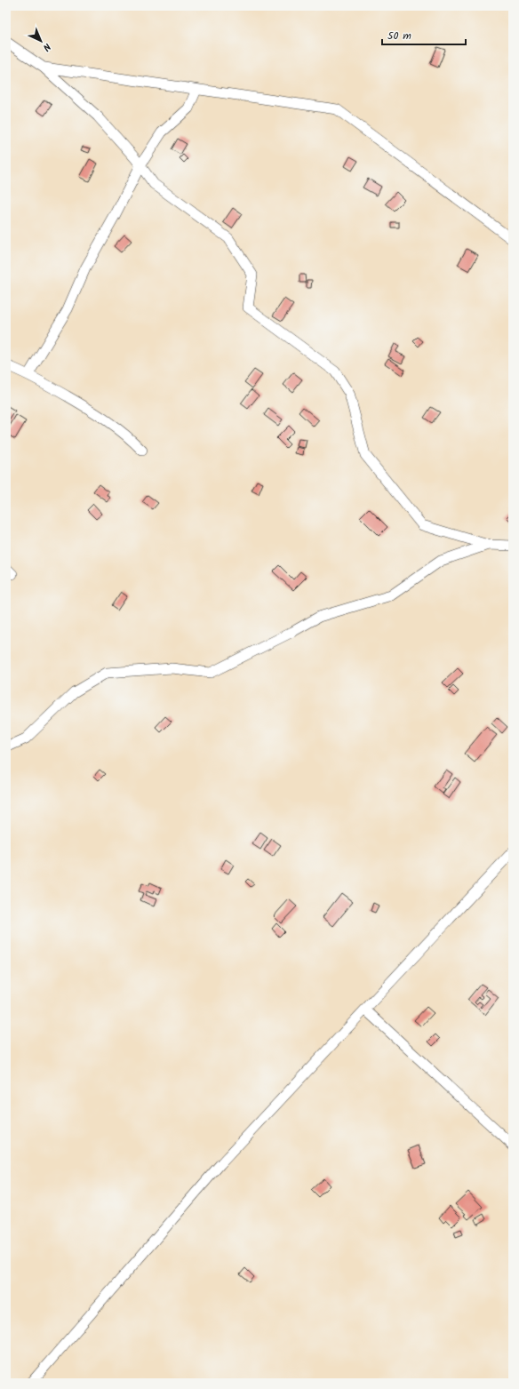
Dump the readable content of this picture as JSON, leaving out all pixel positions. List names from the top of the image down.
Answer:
{
  "scale_bar": "50 m",
  "north": "bottom right"
}
